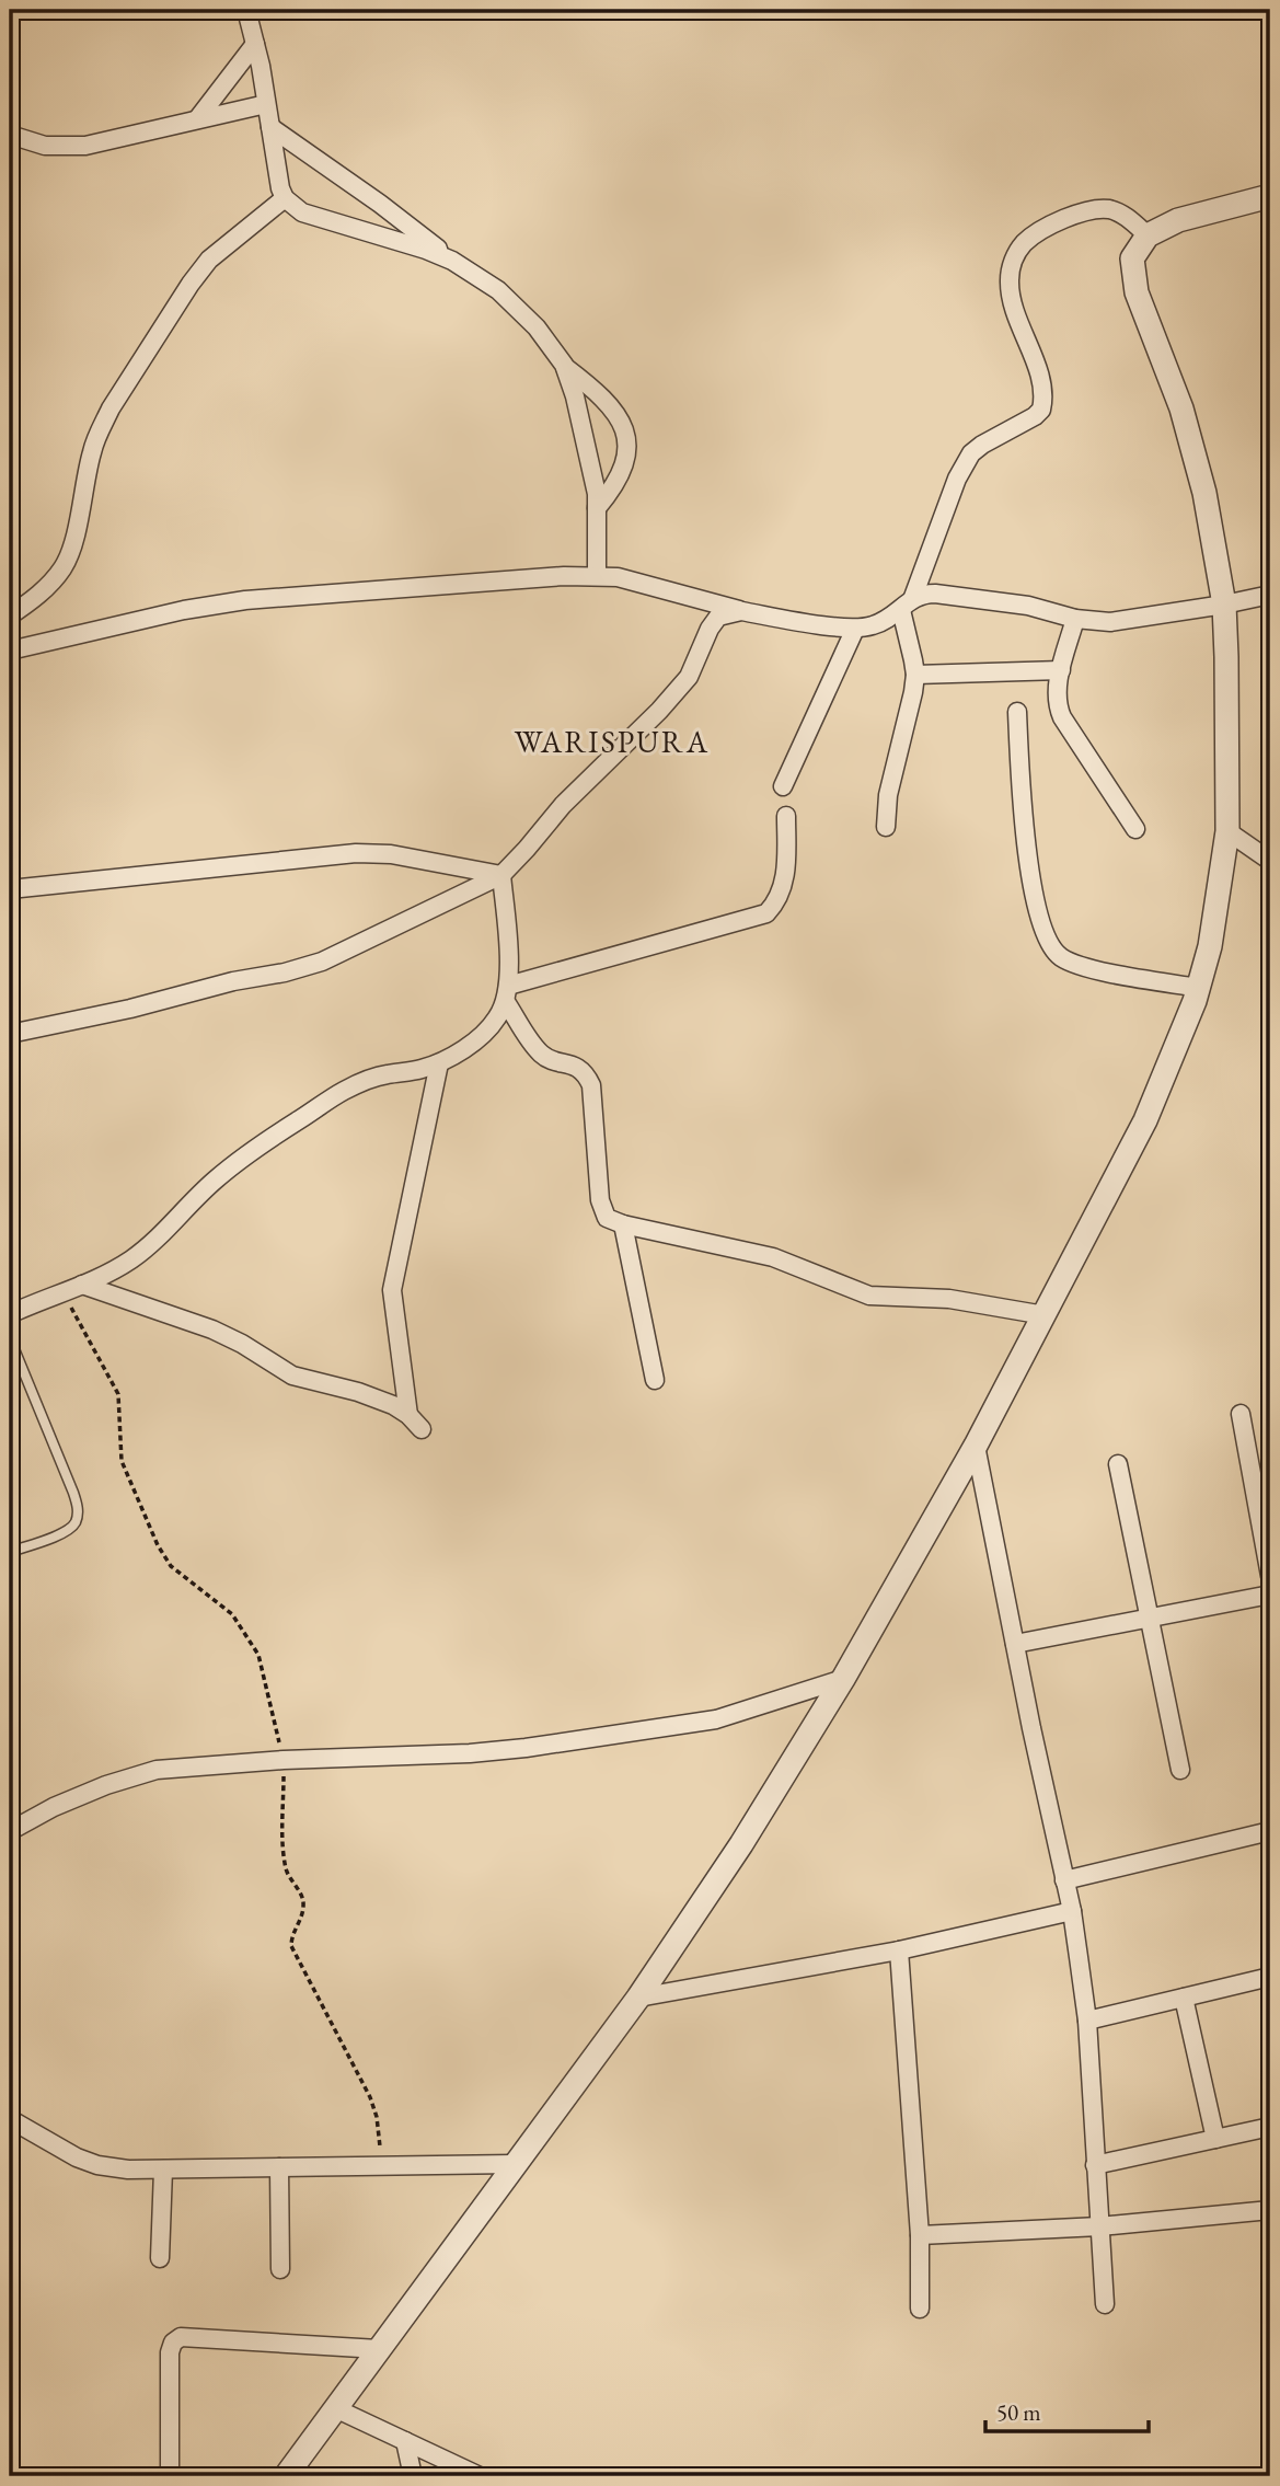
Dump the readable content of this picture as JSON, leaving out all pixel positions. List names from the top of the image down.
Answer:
{
  "districts": ["WARISPURA"],
  "scale_bar": "50 m"
}
